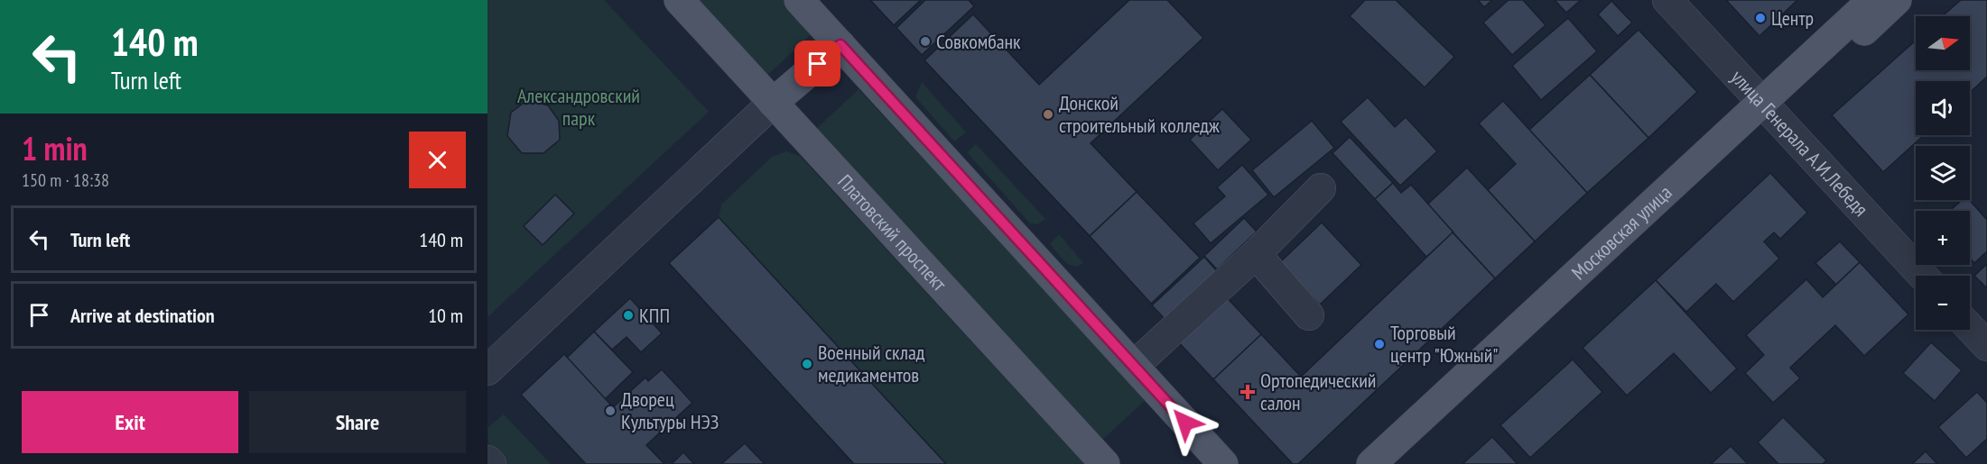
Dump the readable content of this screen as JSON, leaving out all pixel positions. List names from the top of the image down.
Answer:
{
  "streets": {
    "main road": ["Платовский проспект", "Московская улица"],
    "street": ["улица Генерала А.И.Лебедя"]
  },
  "crossings": [
    ["улица Генерала А.И.Лебедя", "Московская улица"]
  ],
  "parks": ["Александровский парк"],
  "places": {
    "other": [
      "Центр",
      "Совкомбанк",
      "Донской строительный колледж",
      "КПП",
      "Торговый центр \"Южный\"",
      "Военный склад медикаментов",
      "Дворец Культуры НЭЗ"
    ],
    "health": ["Ортопедический салон"]
  },
  "north": "right",
  "page": {
    "turn": ["140 m", "Turn left"],
    "map_buttons": ["+", "−"],
    "heading": ["1 min", "150 m · 18:38"],
    "list": [
      {
        "name": "Turn left",
        "value": "140 m"
      },
      {
        "name": "Arrive at destination",
        "value": "10 m"
      }
    ],
    "buttons": ["Exit", "Share"]
  }
}
